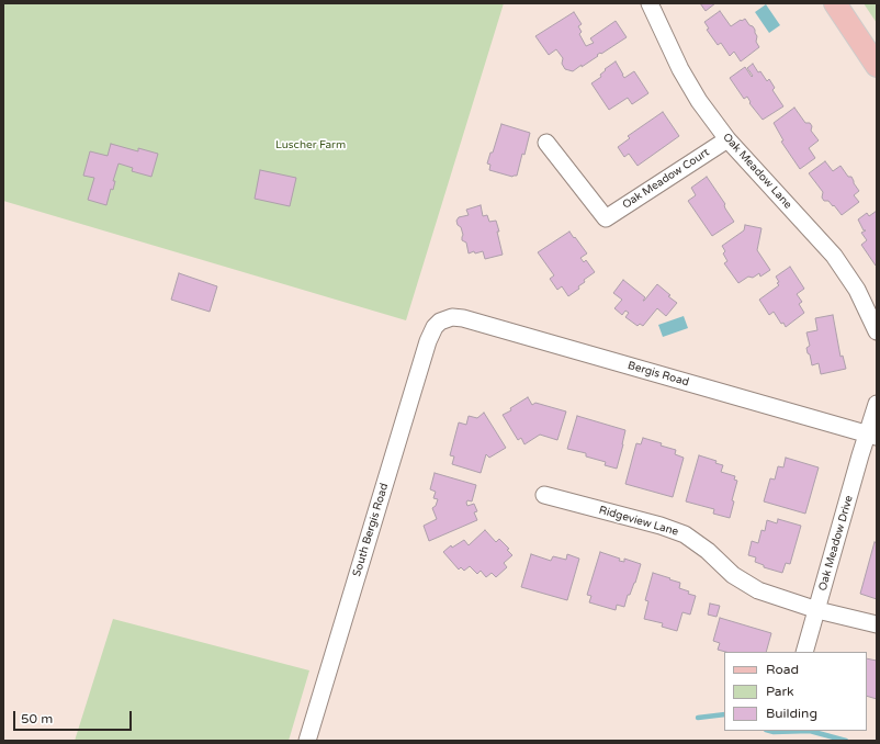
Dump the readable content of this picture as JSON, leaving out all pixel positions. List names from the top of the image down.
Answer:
{
  "streets": {
    "street": [
      "Oak Meadow Lane",
      "Oak Meadow Court",
      "Bergis Road",
      "Ridgeview Lane",
      "South Bergis Road",
      "Oak Meadow Drive"
    ]
  },
  "crossings": [
    ["Oak Meadow Lane", "Oak Meadow Court"],
    ["Bergis Road", "South Bergis Road"],
    ["Bergis Road", "Oak Meadow Drive"],
    ["Ridgeview Lane", "Oak Meadow Drive"]
  ],
  "parks": ["Luscher Farm"],
  "legend": ["Road", "Park", "Building"],
  "scale_bar": "50 m"
}
